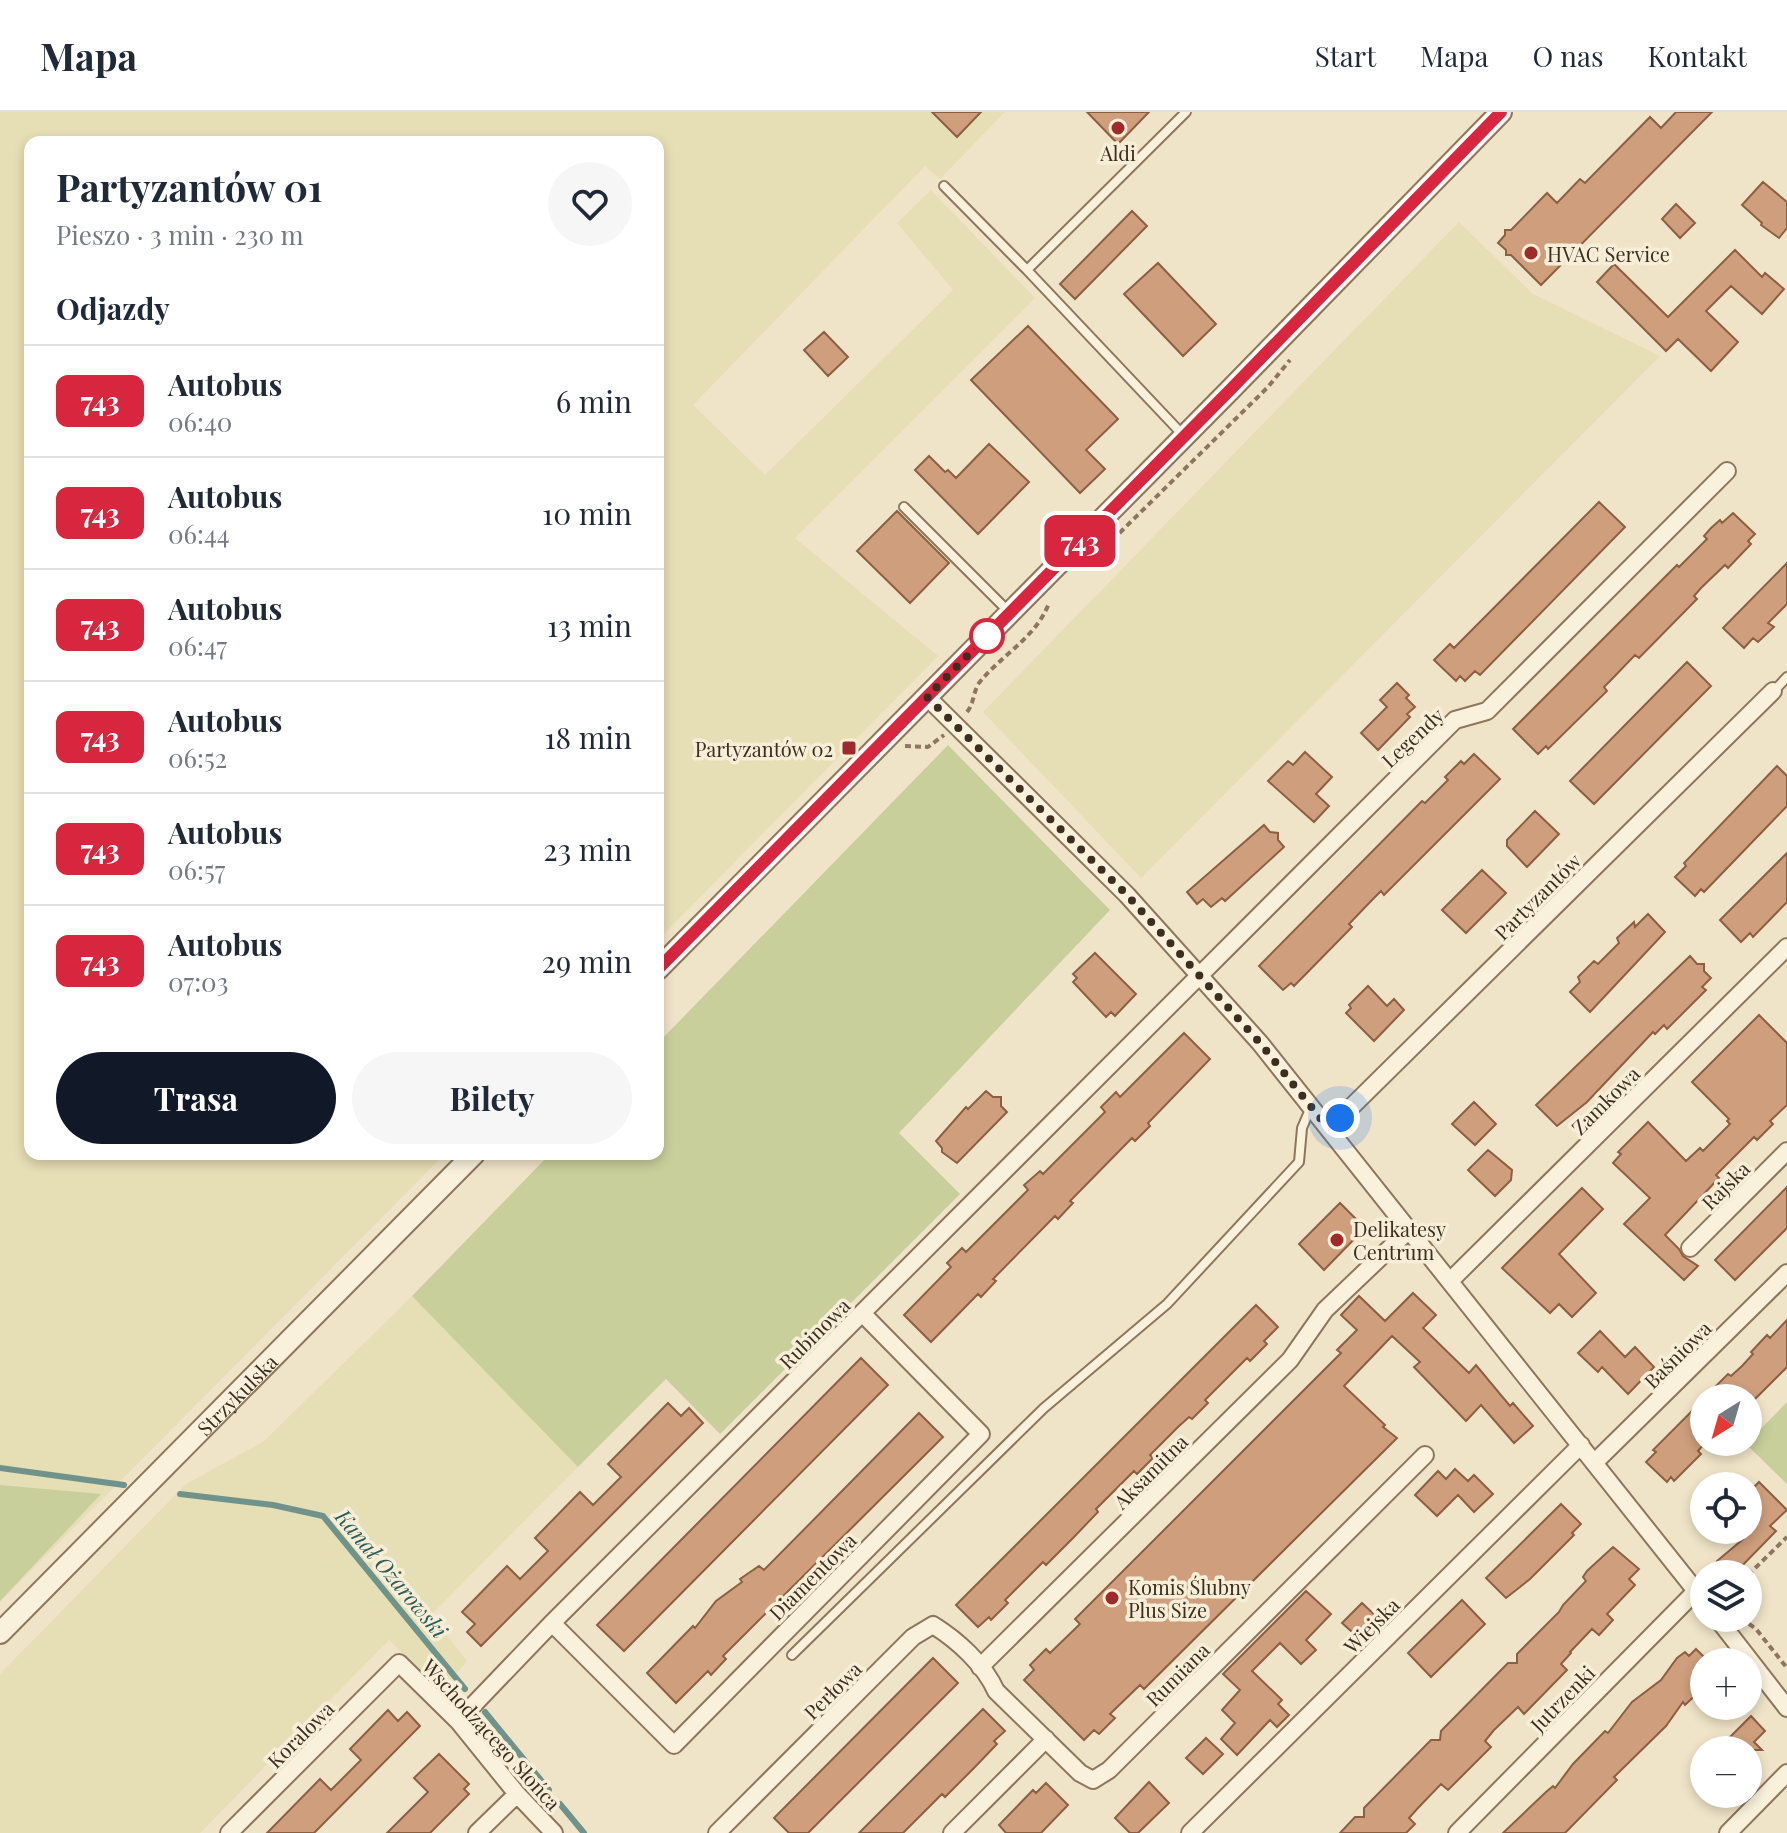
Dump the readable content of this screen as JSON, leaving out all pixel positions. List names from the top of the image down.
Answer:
{
  "streets": {
    "street": [
      "Legendy",
      "Partyzantów",
      "Zamkowa",
      "Rajska",
      "Rubinowa",
      "Baśniowa",
      "Strzykulska",
      "Aksamitna",
      "Diamentowa",
      "Wiejska",
      "Rumiana",
      "Perłowa",
      "Jutrzenki",
      "Koralowa",
      "Wschodzącego Słońca"
    ]
  },
  "crossings": [
    ["Legendy", "Rubinowa"],
    ["Rubinowa", "Diamentowa"],
    ["Rubinowa", "Wschodzącego Słońca"],
    ["Aksamitna", "Perłowa"],
    ["Koralowa", "Wschodzącego Słońca"]
  ],
  "water": ["Kanał Ożarowski"],
  "places": {
    "other": [
      "Aldi",
      "HVAC Service",
      "Delikatesy Centrum",
      "Komis Ślubny Plus Size"
    ],
    "transit": ["Partyzantów 02"]
  },
  "lines": ["bus line 743"],
  "north": "bottom left",
  "page": {
    "header": "Mapa",
    "nav": [
      "Start",
      "Mapa",
      "O nas",
      "Kontakt"
    ],
    "on_map": "743",
    "heading": [
      ["Partyzantów 01", "Pieszo · 3 min · 230 m"],
      "Odjazdy"
    ],
    "list": [
      {
        "mark": "743",
        "name": "Autobus",
        "note": "06:40",
        "value": "6 min"
      },
      {
        "mark": "743",
        "name": "Autobus",
        "note": "06:44",
        "value": "10 min"
      },
      {
        "mark": "743",
        "name": "Autobus",
        "note": "06:47",
        "value": "13 min"
      },
      {
        "mark": "743",
        "name": "Autobus",
        "note": "06:52",
        "value": "18 min"
      },
      {
        "mark": "743",
        "name": "Autobus",
        "note": "06:57",
        "value": "23 min"
      },
      {
        "mark": "743",
        "name": "Autobus",
        "note": "07:03",
        "value": "29 min"
      }
    ],
    "buttons": ["Trasa", "Bilety"],
    "map_buttons": ["+", "−"]
  }
}
